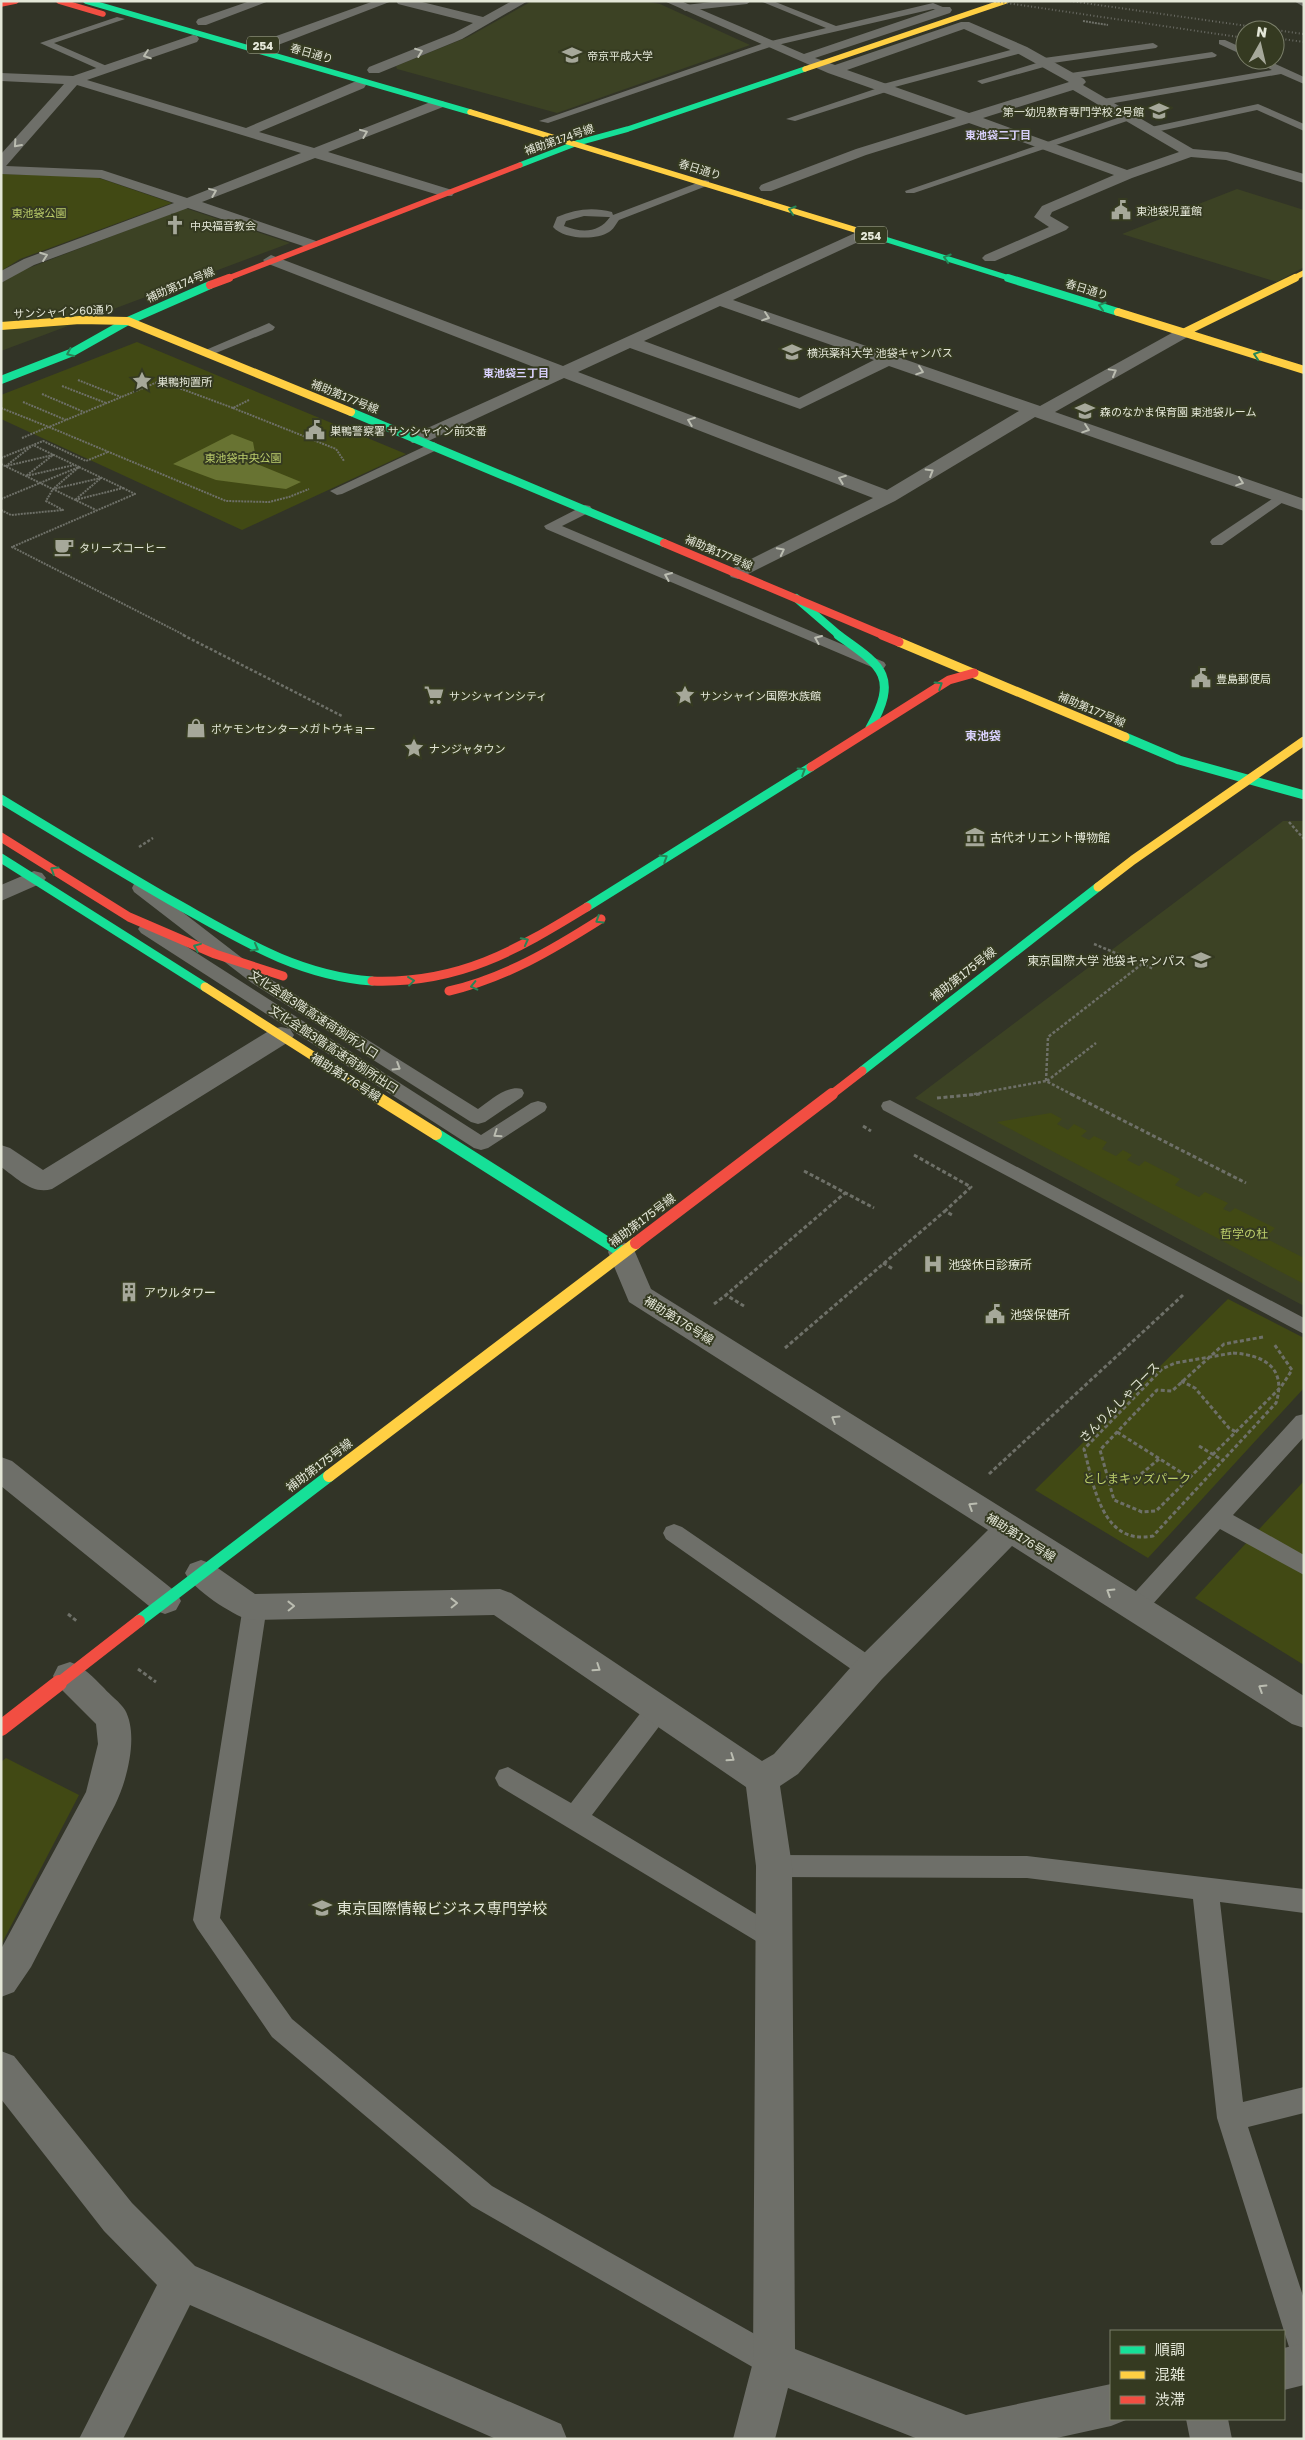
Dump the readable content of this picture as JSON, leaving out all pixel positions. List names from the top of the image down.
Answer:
{
  "streets": {
    "main road": [
      "254",
      "春日通り",
      "補助第174号線",
      "サンシャイン60通り",
      "補助第177号線",
      "補助第175号線",
      "補助第176号線"
    ],
    "lane": ["文化会館3階高速荷捌所入口", "文化会館3階高速荷捌所出口"],
    "path": ["さんりんしゃコース"]
  },
  "crossings": [
    ["春日通り", "補助第174号線"],
    ["補助第174号線", "サンシャイン60通り"],
    ["補助第174号線", "補助第177号線"],
    ["サンシャイン60通り", "補助第177号線"],
    ["補助第177号線", "補助第175号線"],
    ["補助第175号線", "補助第176号線"]
  ],
  "one_way": [
    "春日通り",
    "文化会館3階高速荷捌所入口",
    "文化会館3階高速荷捌所出口",
    "補助第176号線"
  ],
  "districts": ["東池袋二丁目", "東池袋三丁目", "東池袋"],
  "parks": [
    "東池袋公園",
    "東池袋中央公園",
    "哲学の杜",
    "としまキッズパーク"
  ],
  "places": {
    "school or university": [
      "帝京平成大学",
      "第一幼児教育専門学校 2号館",
      "横浜薬科大学 池袋キャンパス",
      "森のなかま保育園 東池袋ルーム",
      "東京国際大学 池袋キャンパス",
      "東京国際情報ビジネス専門学校"
    ],
    "public building": [
      "東池袋児童館",
      "巣鴨警察署 サンシャイン前交番",
      "豊島郵便局",
      "池袋保健所"
    ],
    "church": ["中央福音教会"],
    "place": ["巣鴨拘置所", "サンシャイン国際水族館", "ナンジャタウン"],
    "cafe": ["タリーズコーヒー"],
    "supermarket": ["サンシャインシティ"],
    "shop": ["ポケモンセンターメガトウキョー"],
    "museum": ["古代オリエント博物館"],
    "hospital": ["池袋休日診療所"],
    "building": ["アウルタワー"]
  },
  "legend": ["順調", "混雑", "渋滞"],
  "north": "top"
}
